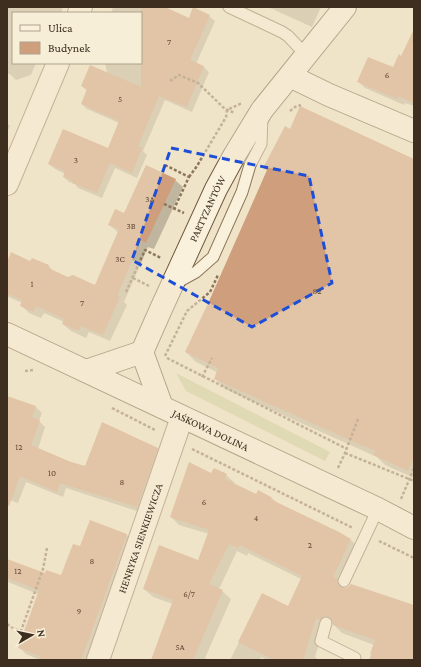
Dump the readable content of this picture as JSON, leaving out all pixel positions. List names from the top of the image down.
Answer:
{
  "streets": {
    "street": ["PARTYZANTÓW", "JAŚKOWA DOLINA", "HENRYKA SIENKIEWICZA"]
  },
  "crossings": [
    ["JAŚKOWA DOLINA", "HENRYKA SIENKIEWICZA"]
  ],
  "house_numbers": [
    "7",
    "6",
    "5",
    "3",
    "3A",
    "3B",
    "3C",
    "1",
    "82",
    "7",
    "12",
    "10",
    "8",
    "6",
    "4",
    "2",
    "8",
    "12",
    "6/7",
    "9",
    "5A"
  ],
  "legend": ["Ulica", "Budynek"],
  "north": "right"
}
